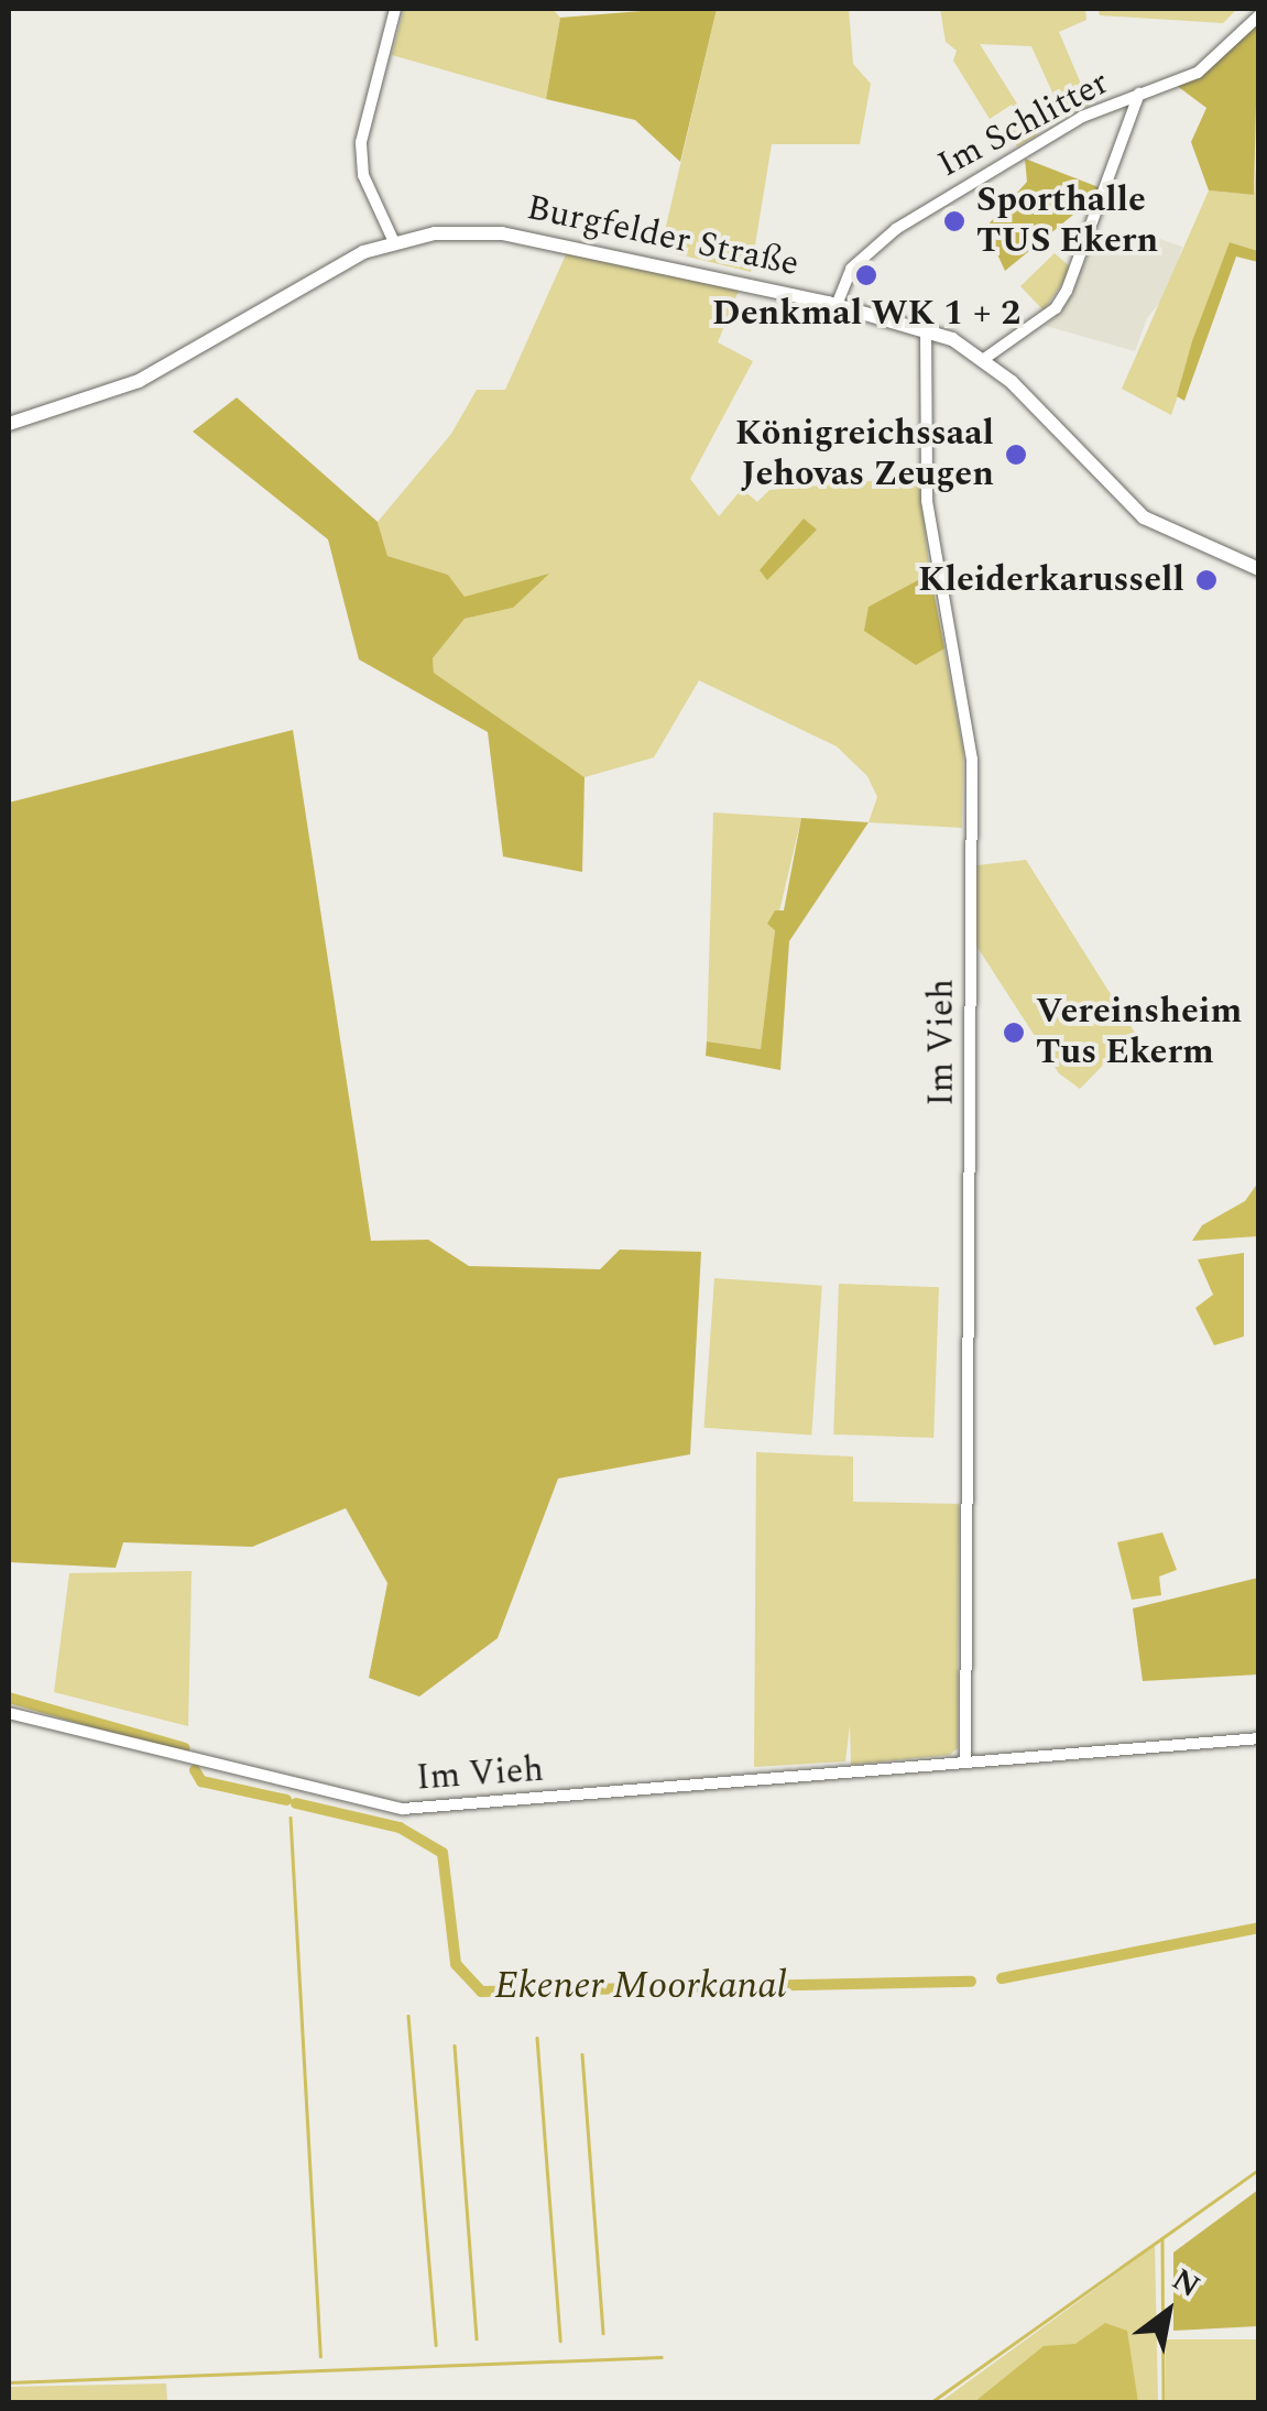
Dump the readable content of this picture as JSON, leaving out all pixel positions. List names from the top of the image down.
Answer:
{
  "streets": {
    "street": ["Im Schlitter", "Burgfelder Straße", "Im Vieh"]
  },
  "crossings": [
    ["Im Schlitter", "Burgfelder Straße"],
    ["Burgfelder Straße", "Im Vieh"]
  ],
  "water": ["Ekener Moorkanal"],
  "places": [
    "Sporthalle TUS Ekern",
    "Denkmal WK 1 + 2",
    "Königreichssaal Jehovas Zeugen",
    "Kleiderkarussell",
    "Vereinsheim Tus Ekerm"
  ],
  "north": "top right"
}
